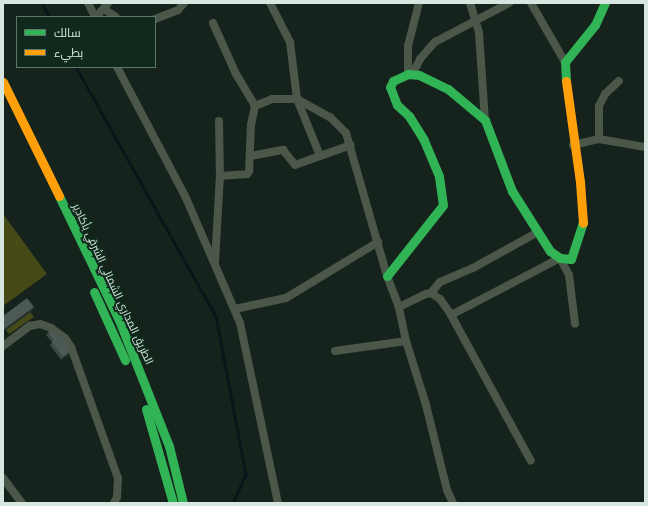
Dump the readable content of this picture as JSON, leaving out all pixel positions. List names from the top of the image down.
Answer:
{
  "streets": {
    "main road": ["الطريق المداري الشمالي الشرقي بأكادير"]
  },
  "legend": ["سالك", "بطيء"]
}
